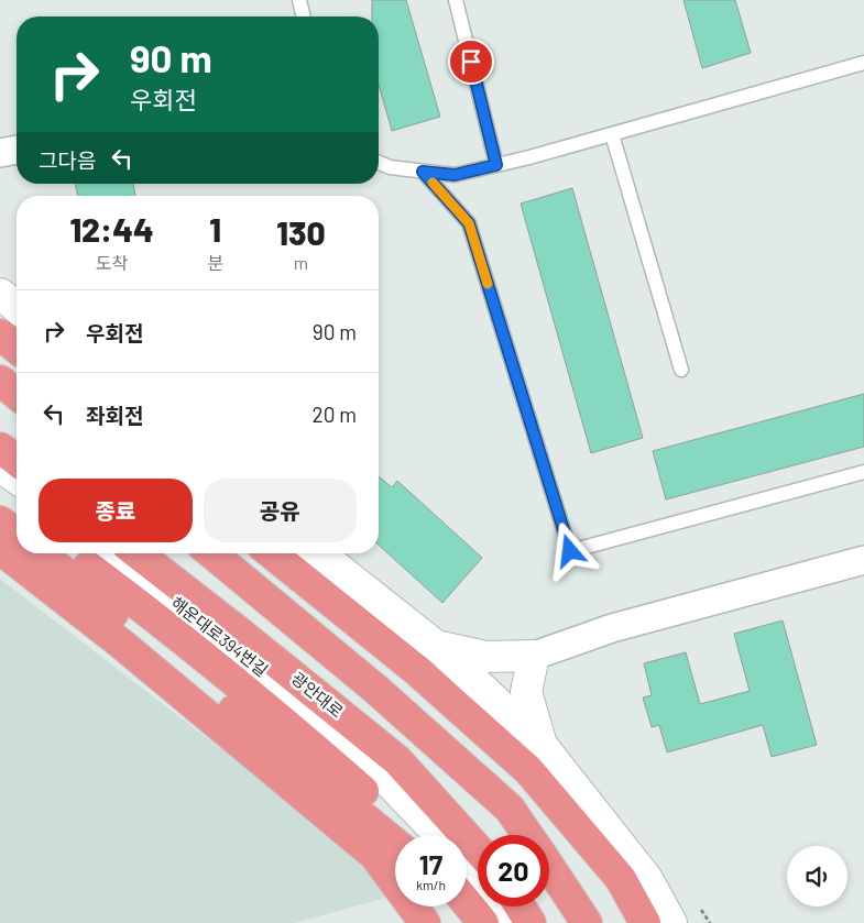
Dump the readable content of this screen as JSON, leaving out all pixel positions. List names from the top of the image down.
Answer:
{
  "streets": {
    "highway": ["광안대로"],
    "street": ["해운대로394번길"]
  },
  "page": {
    "turn": ["90 m", "우회전"],
    "then": "그다음",
    "eta": [
      "12:44",
      "도착",
      "1",
      "분",
      "130",
      "m"
    ],
    "list": [
      {
        "name": "우회전",
        "value": "90 m"
      },
      {
        "name": "좌회전",
        "value": "20 m"
      }
    ],
    "buttons": ["종료", "공유"],
    "speed": "17 km/h",
    "limit": "20"
  }
}
